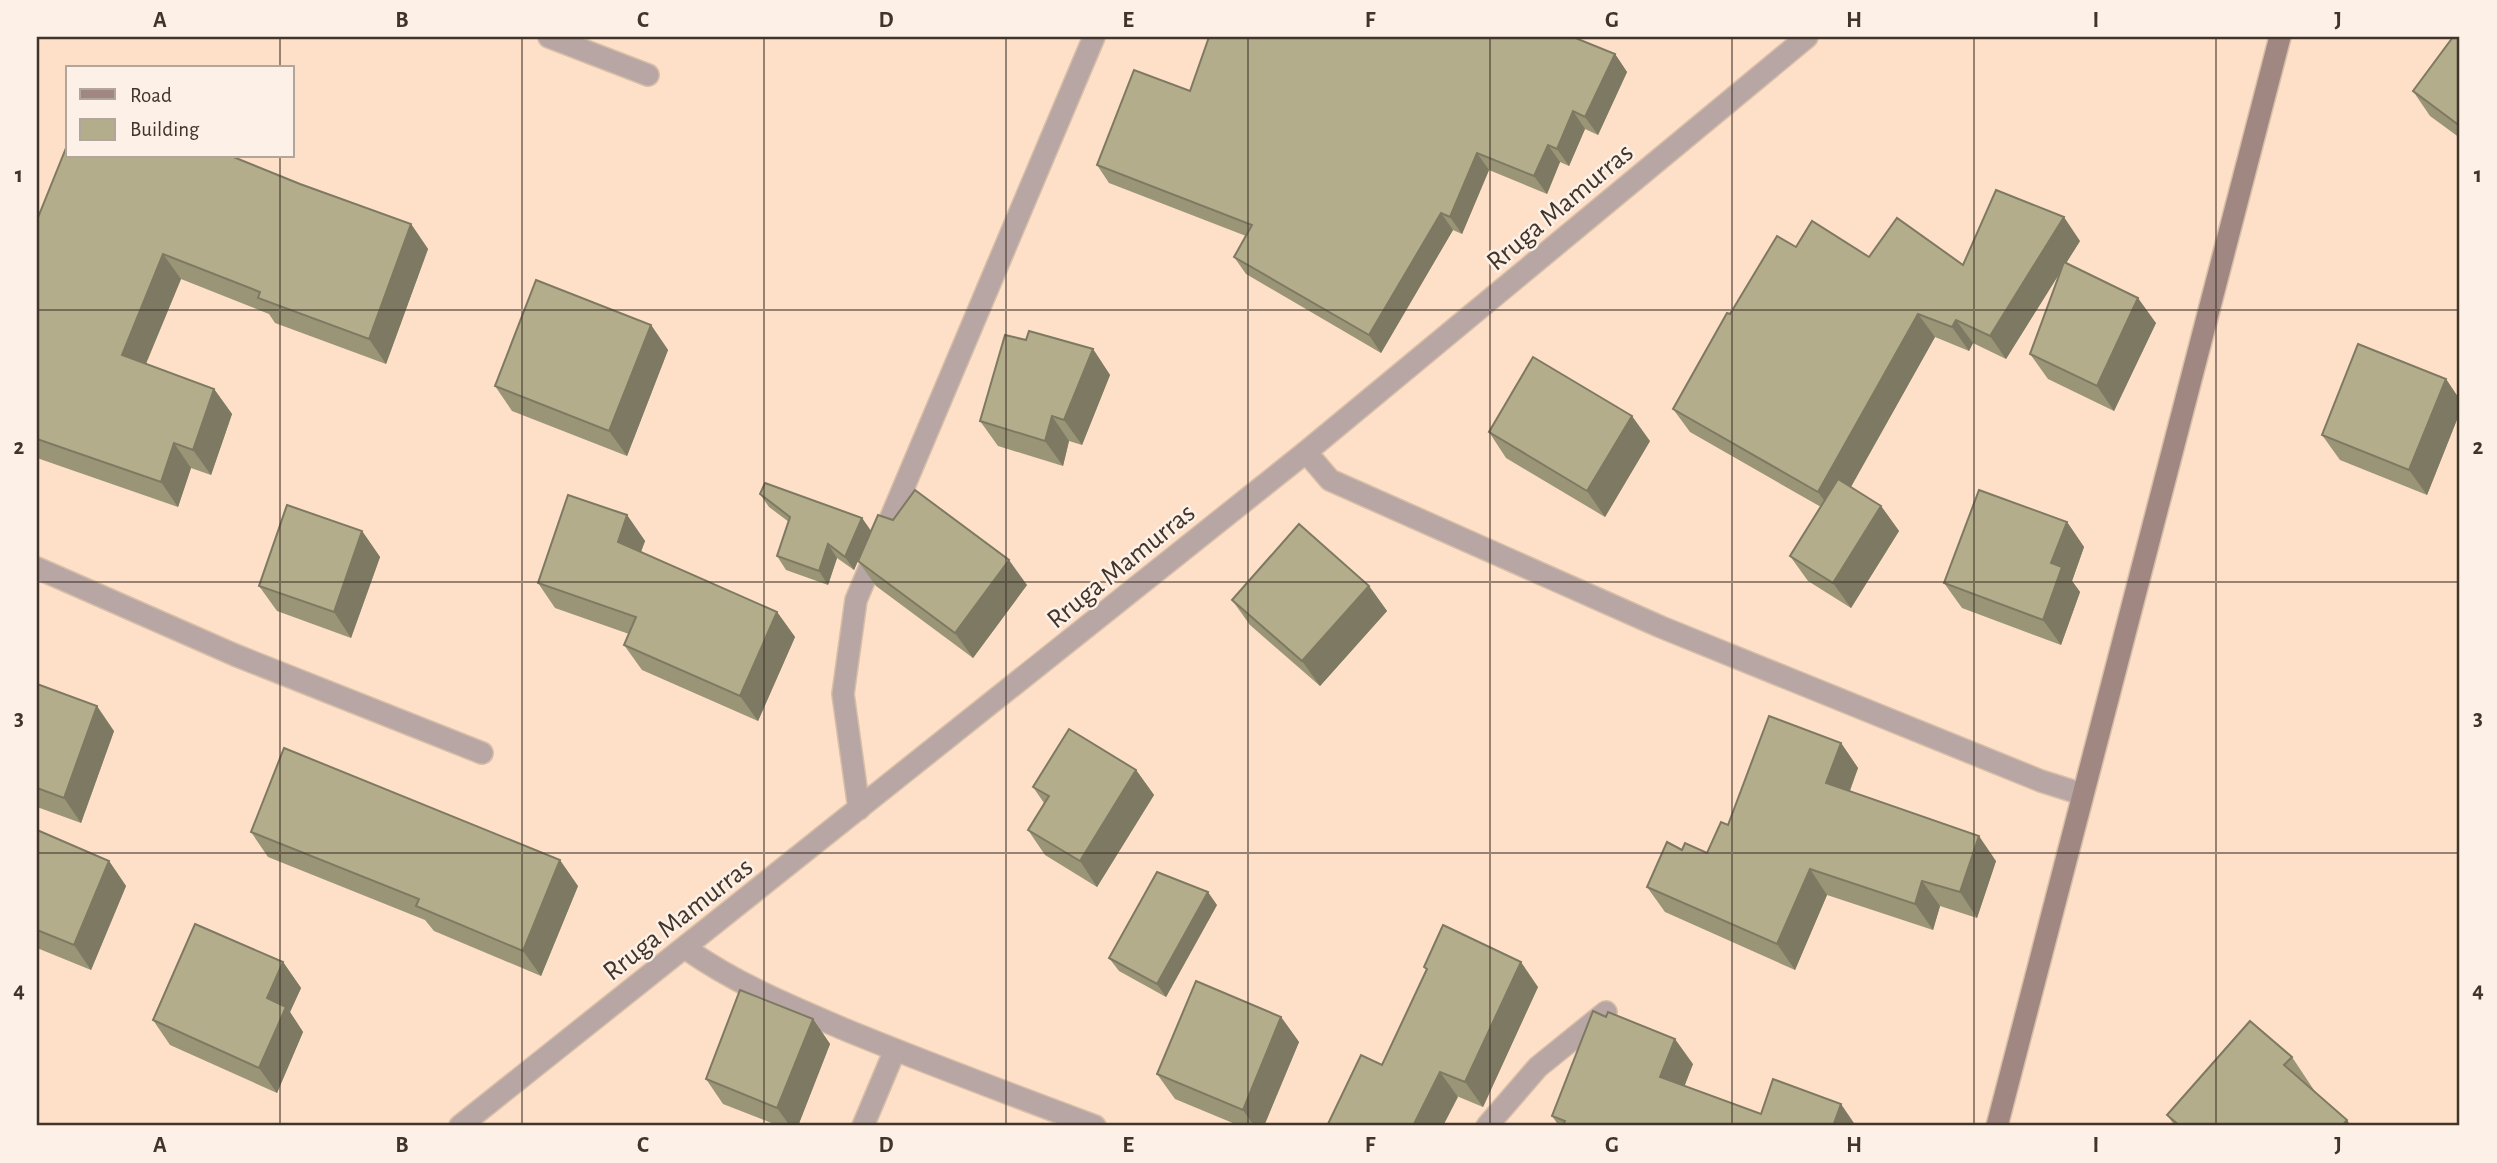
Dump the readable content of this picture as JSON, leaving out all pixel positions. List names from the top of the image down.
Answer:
{
  "streets": {
    "street": ["Rruga Mamurras"]
  },
  "legend": ["Road", "Building"],
  "grid": {
    "columns": [
      "A",
      "B",
      "C",
      "D",
      "E",
      "F",
      "G",
      "H",
      "I",
      "J"
    ],
    "rows": [
      "1",
      "2",
      "3",
      "4"
    ]
  }
}
